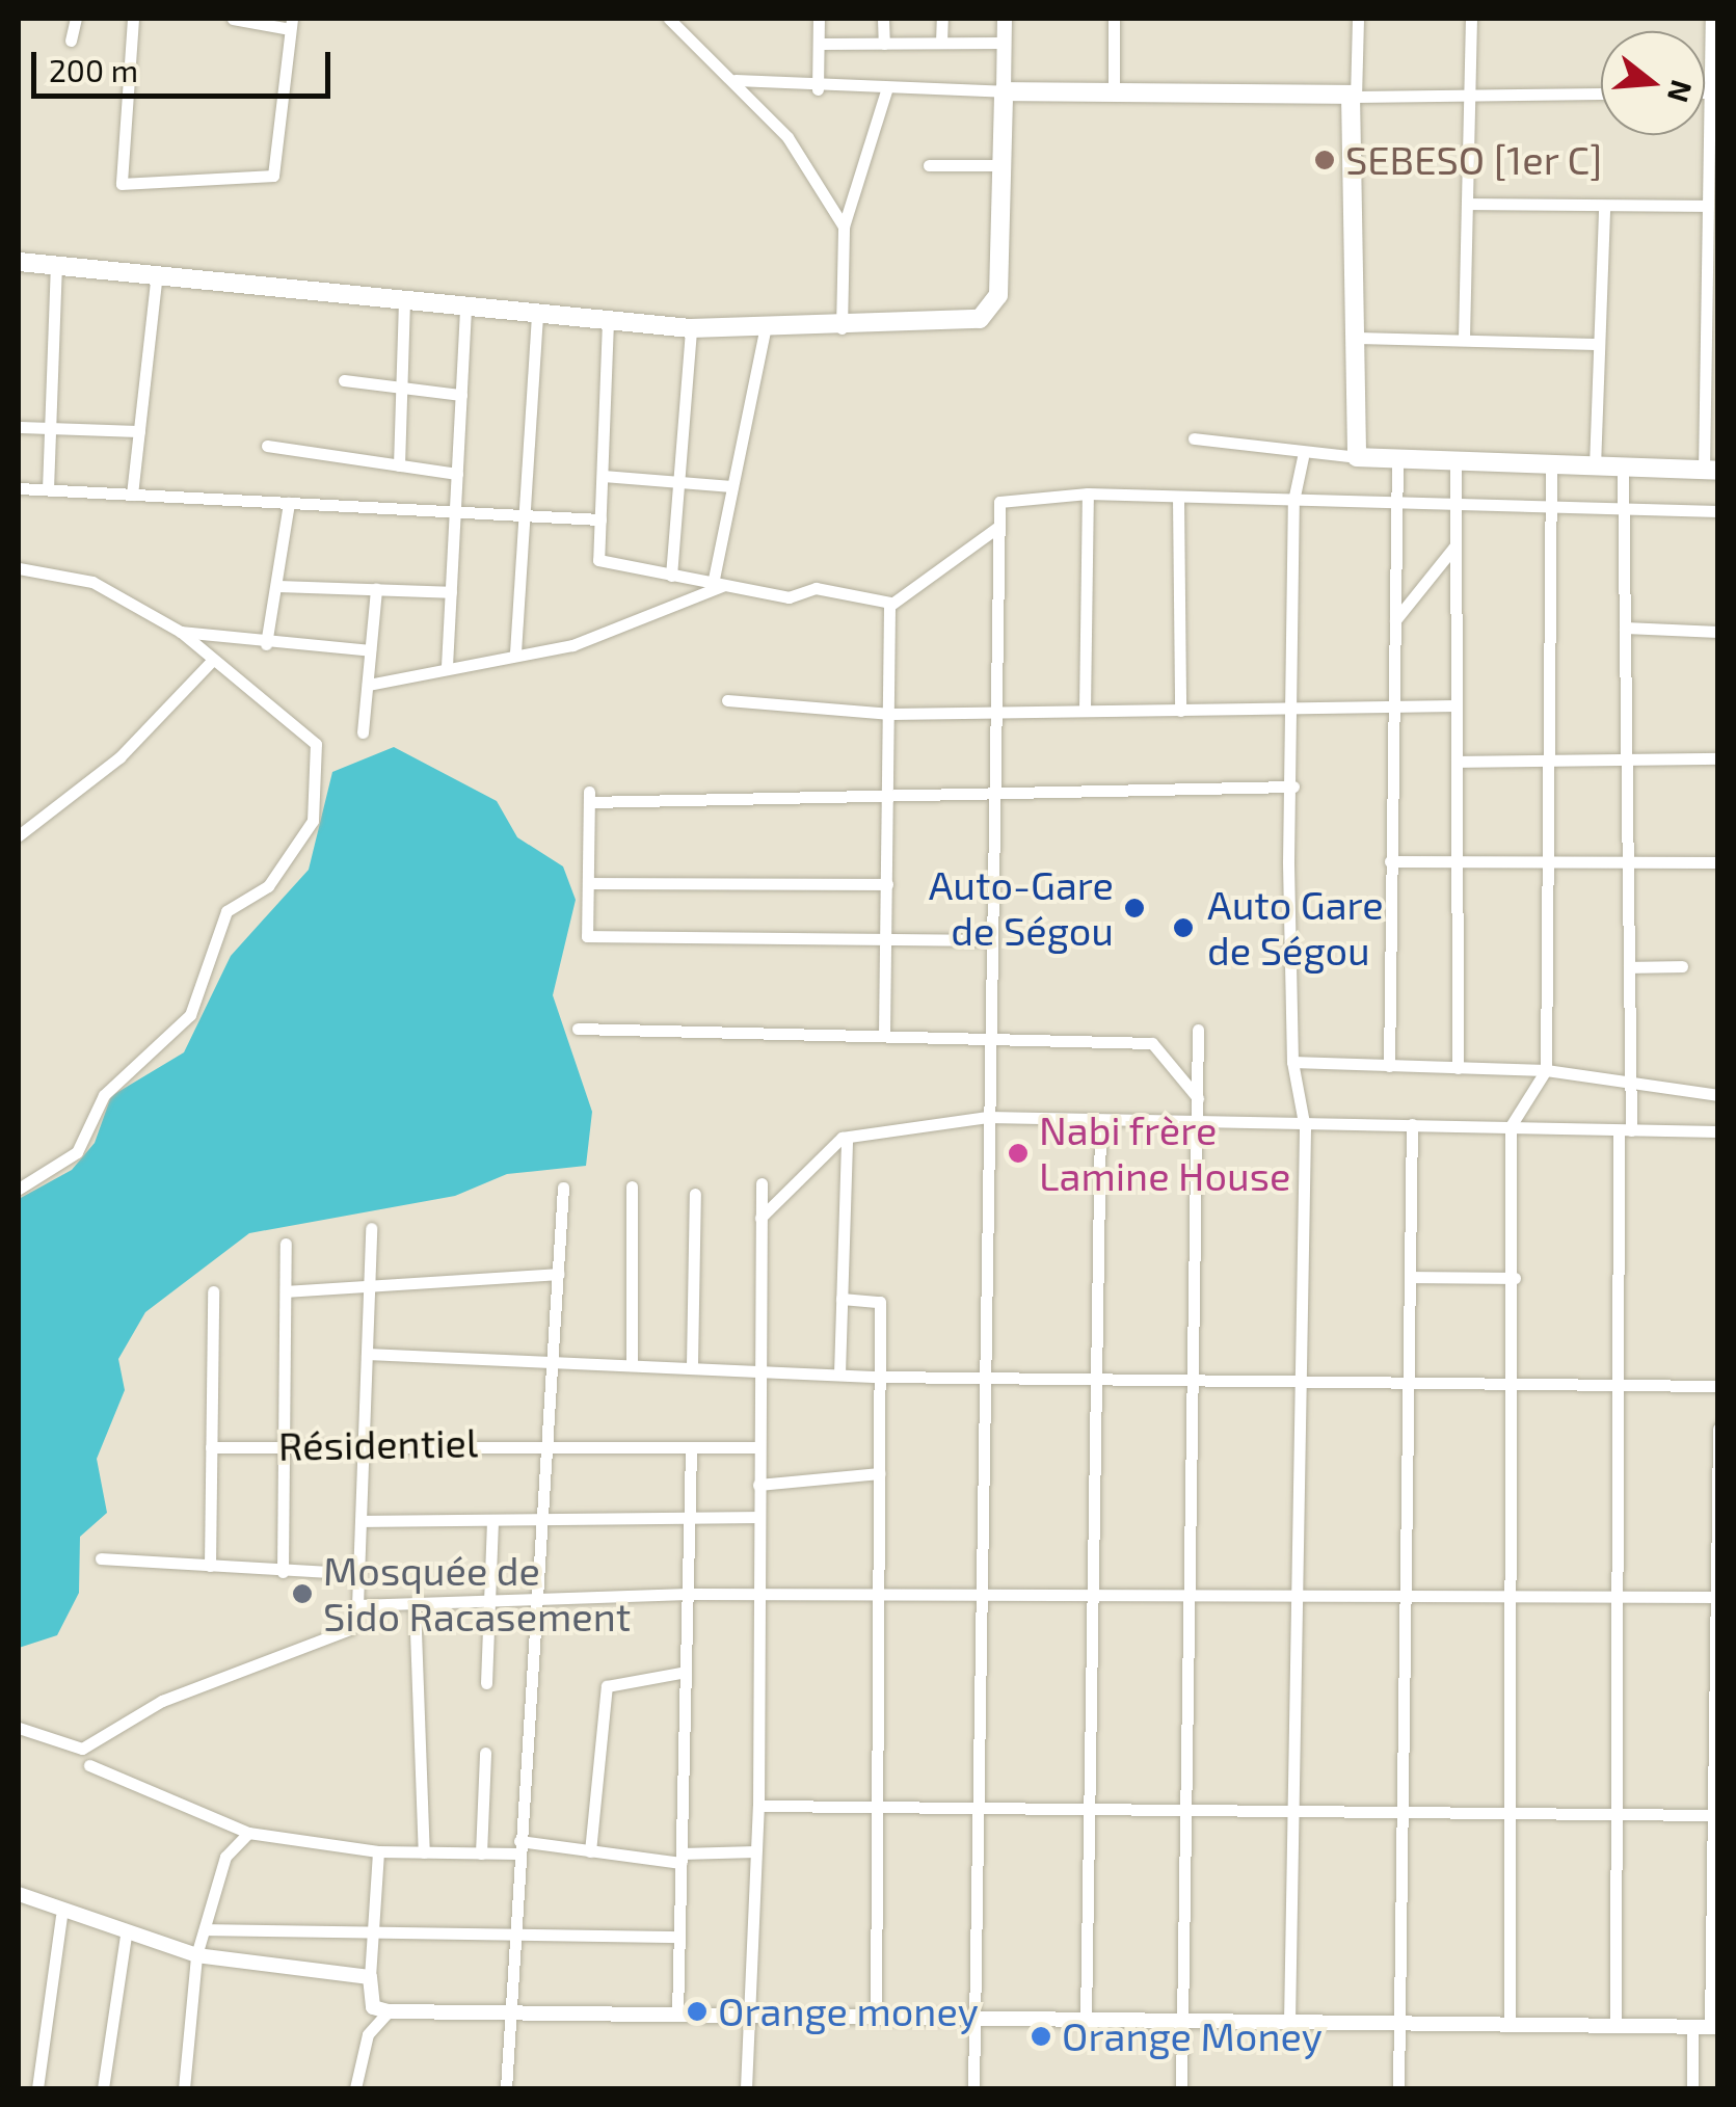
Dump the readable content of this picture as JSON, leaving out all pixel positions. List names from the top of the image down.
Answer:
{
  "streets": {
    "street": ["Résidentiel"]
  },
  "places": [
    "SEBESO [1er C]",
    "Auto-Gare de Ségou",
    "Auto Gare de Ségou",
    "Nabi frère Lamine House",
    "Mosquée de Sido Racasement",
    "Orange money",
    "Orange Money"
  ],
  "scale_bar": "200 m",
  "north": "right"
}
